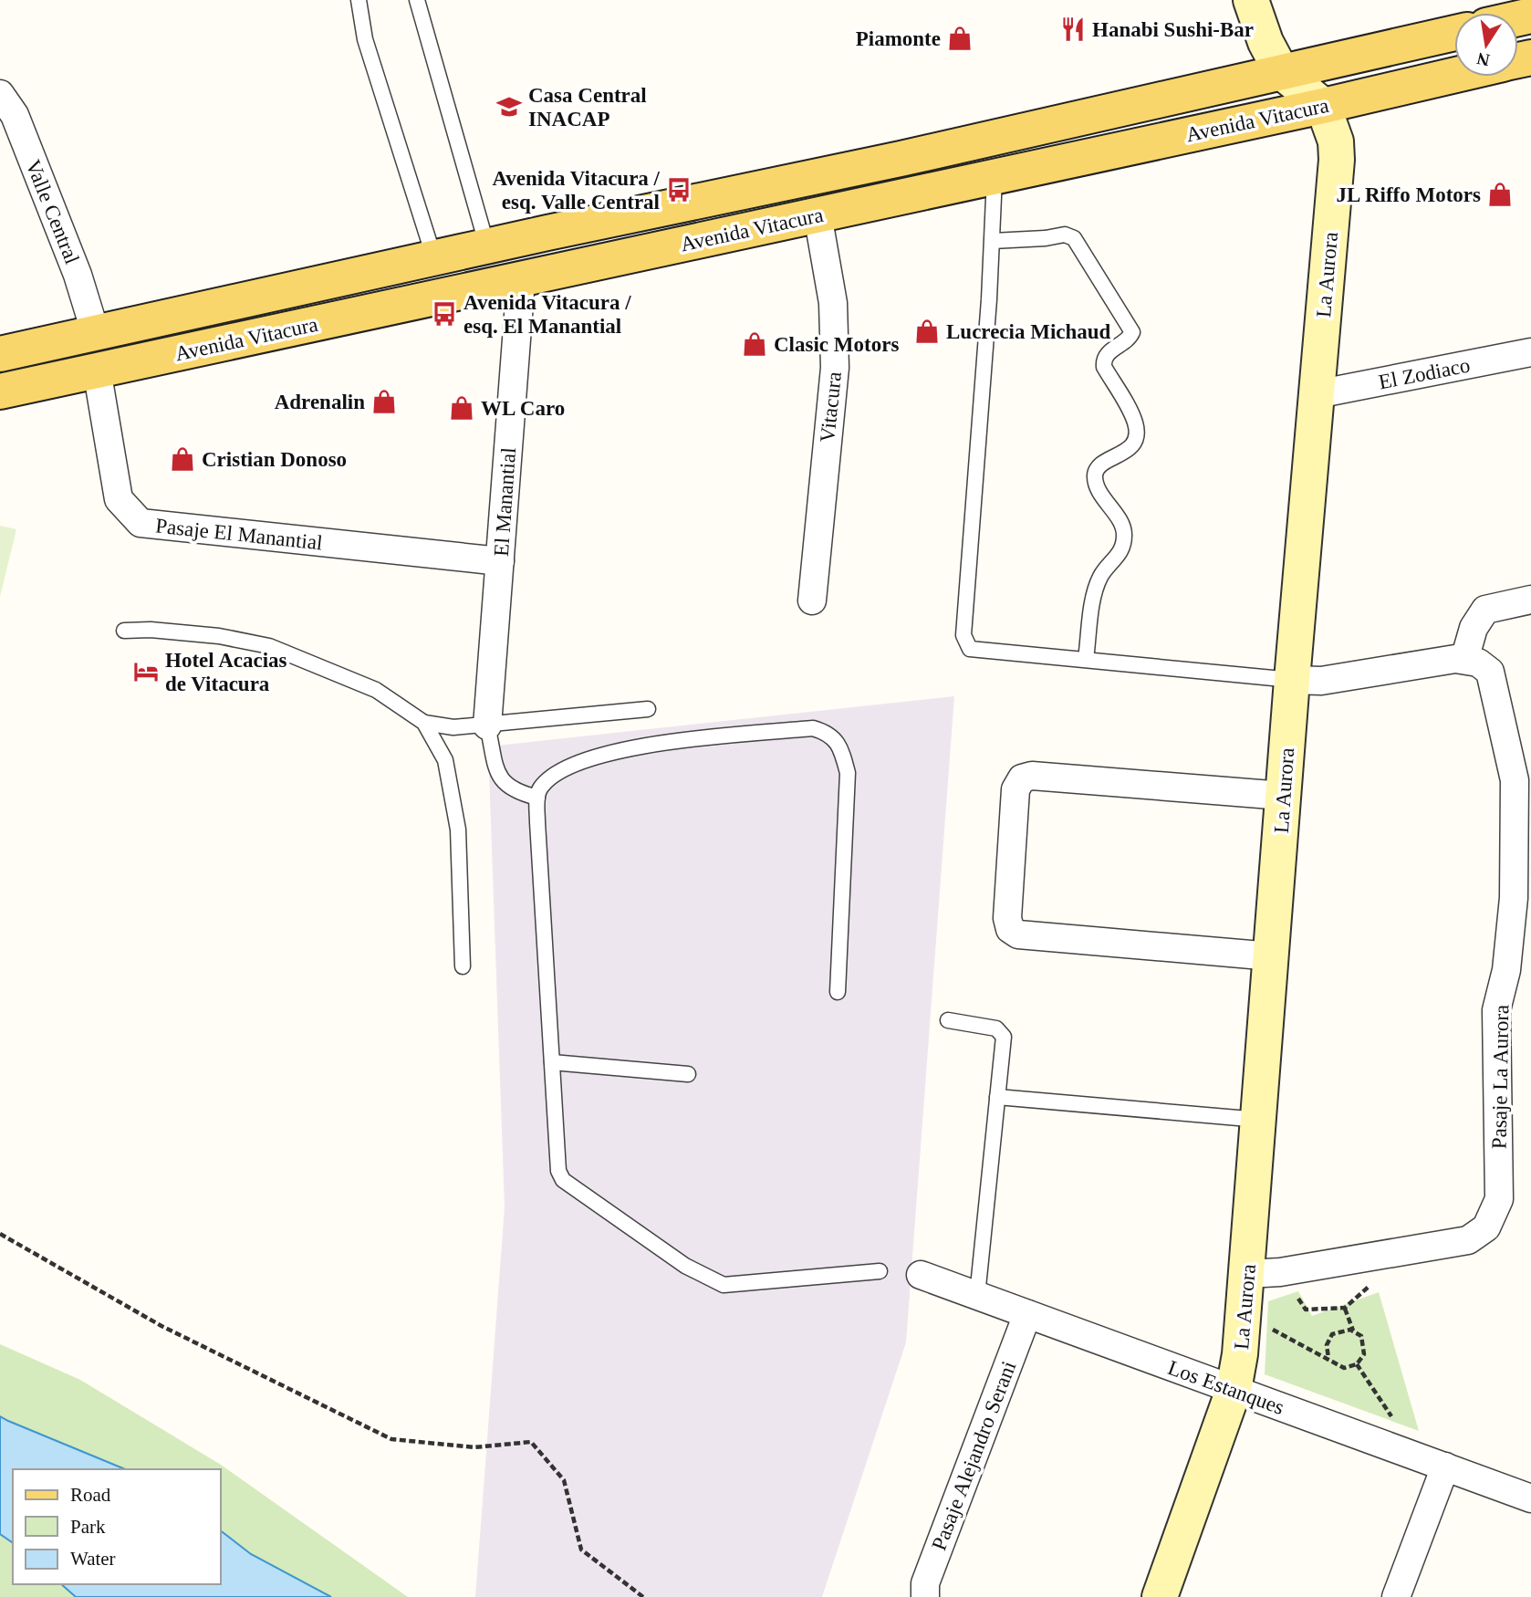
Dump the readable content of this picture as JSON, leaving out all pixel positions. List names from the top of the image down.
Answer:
{
  "streets": {
    "main road": ["Avenida Vitacura"],
    "street": [
      "Valle Central",
      "La Aurora",
      "El Zodiaco",
      "Vitacura",
      "El Manantial",
      "Pasaje El Manantial",
      "Pasaje La Aurora",
      "Los Estanques",
      "Pasaje Alejandro Serani"
    ]
  },
  "crossings": [
    ["Avenida Vitacura", "Valle Central"],
    ["Avenida Vitacura", "La Aurora"],
    ["Avenida Vitacura", "Vitacura"],
    ["Avenida Vitacura", "El Manantial"],
    ["Avenida Vitacura", "Pasaje El Manantial"],
    ["La Aurora", "El Zodiaco"],
    ["La Aurora", "Pasaje La Aurora"],
    ["La Aurora", "Los Estanques"],
    ["El Manantial", "Pasaje El Manantial"],
    ["Los Estanques", "Pasaje Alejandro Serani"]
  ],
  "places": {
    "restaurant": ["Hanabi Sushi-Bar"],
    "shop": [
      "Piamonte",
      "JL Riffo Motors",
      "Lucrecia Michaud",
      "Clasic Motors",
      "Adrenalin",
      "WL Caro",
      "Cristian Donoso"
    ],
    "school or university": ["Casa Central INACAP"],
    "bus stop": ["Avenida Vitacura / esq. Valle Central", "Avenida Vitacura / esq. El Manantial"],
    "hotel": ["Hotel Acacias de Vitacura"]
  },
  "legend": ["Road", "Park", "Water"],
  "north": "bottom"
}
